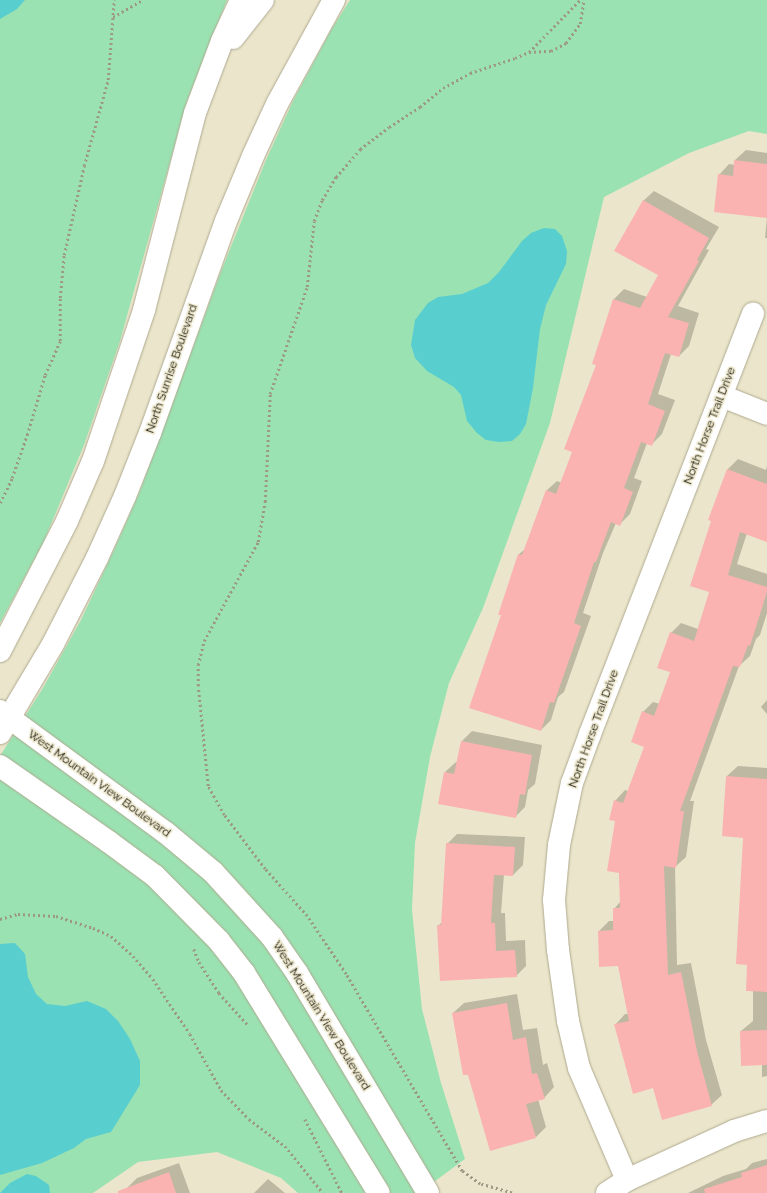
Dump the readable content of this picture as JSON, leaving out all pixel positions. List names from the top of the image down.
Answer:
{
  "streets": {
    "street": ["North Sunrise Boulevard", "North Horse Trail Drive", "West Mountain View Boulevard"]
  },
  "crossings": [
    ["North Sunrise Boulevard", "West Mountain View Boulevard"]
  ]
}
